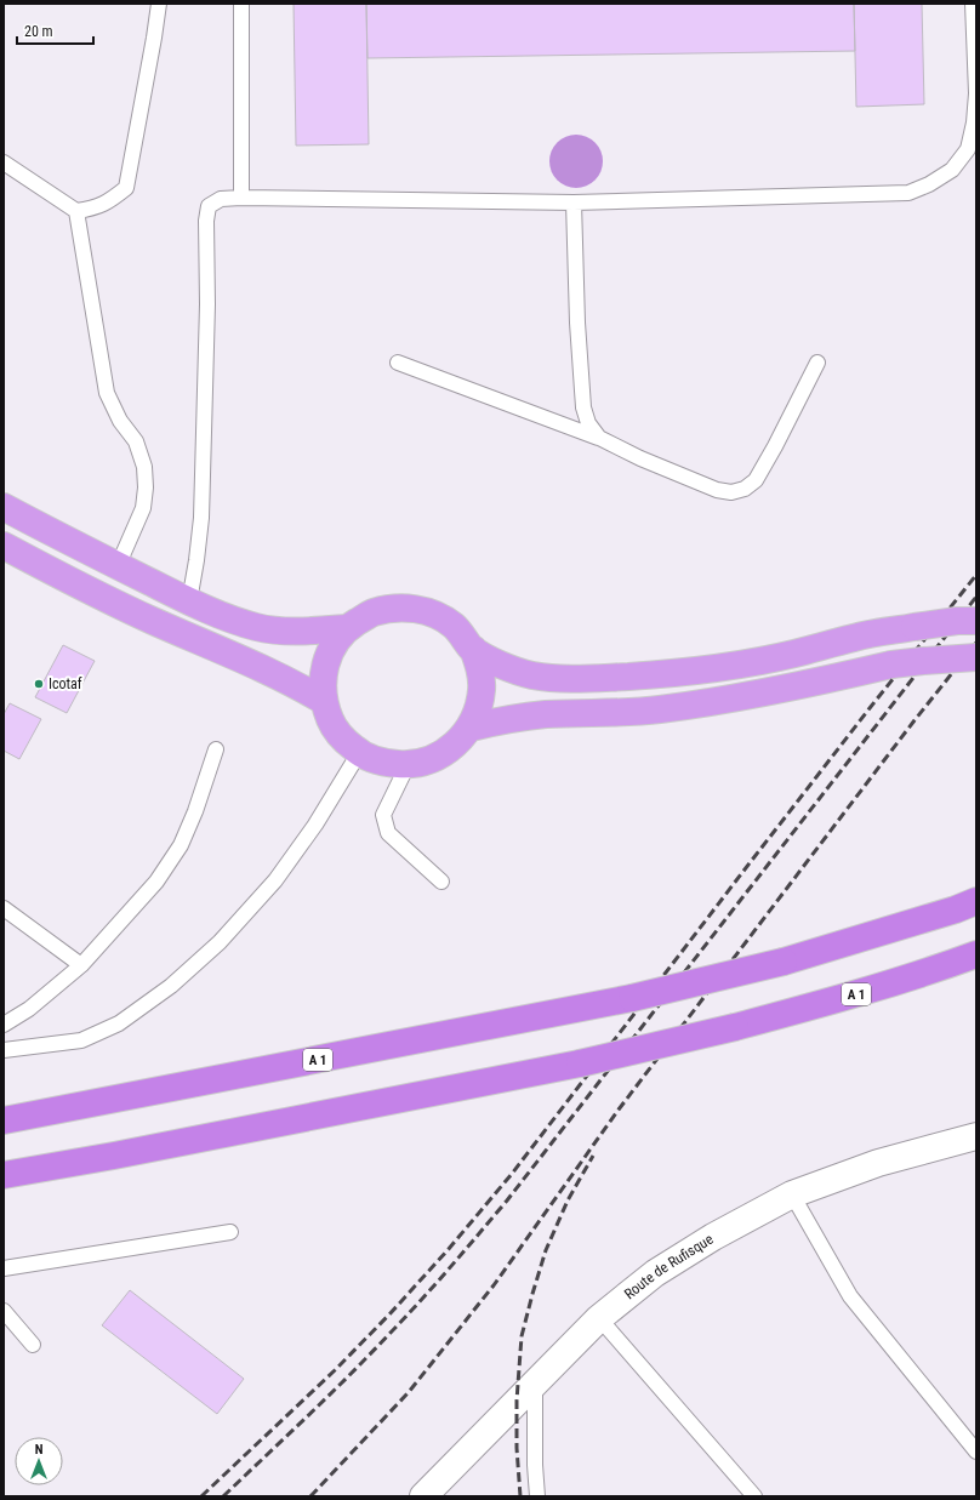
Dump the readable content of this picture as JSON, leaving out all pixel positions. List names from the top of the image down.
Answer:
{
  "streets": {
    "highway": ["A 1"],
    "main road": ["Route de Rufisque"]
  },
  "places": ["Icotaf"],
  "scale_bar": "20 m",
  "north": "top"
}
